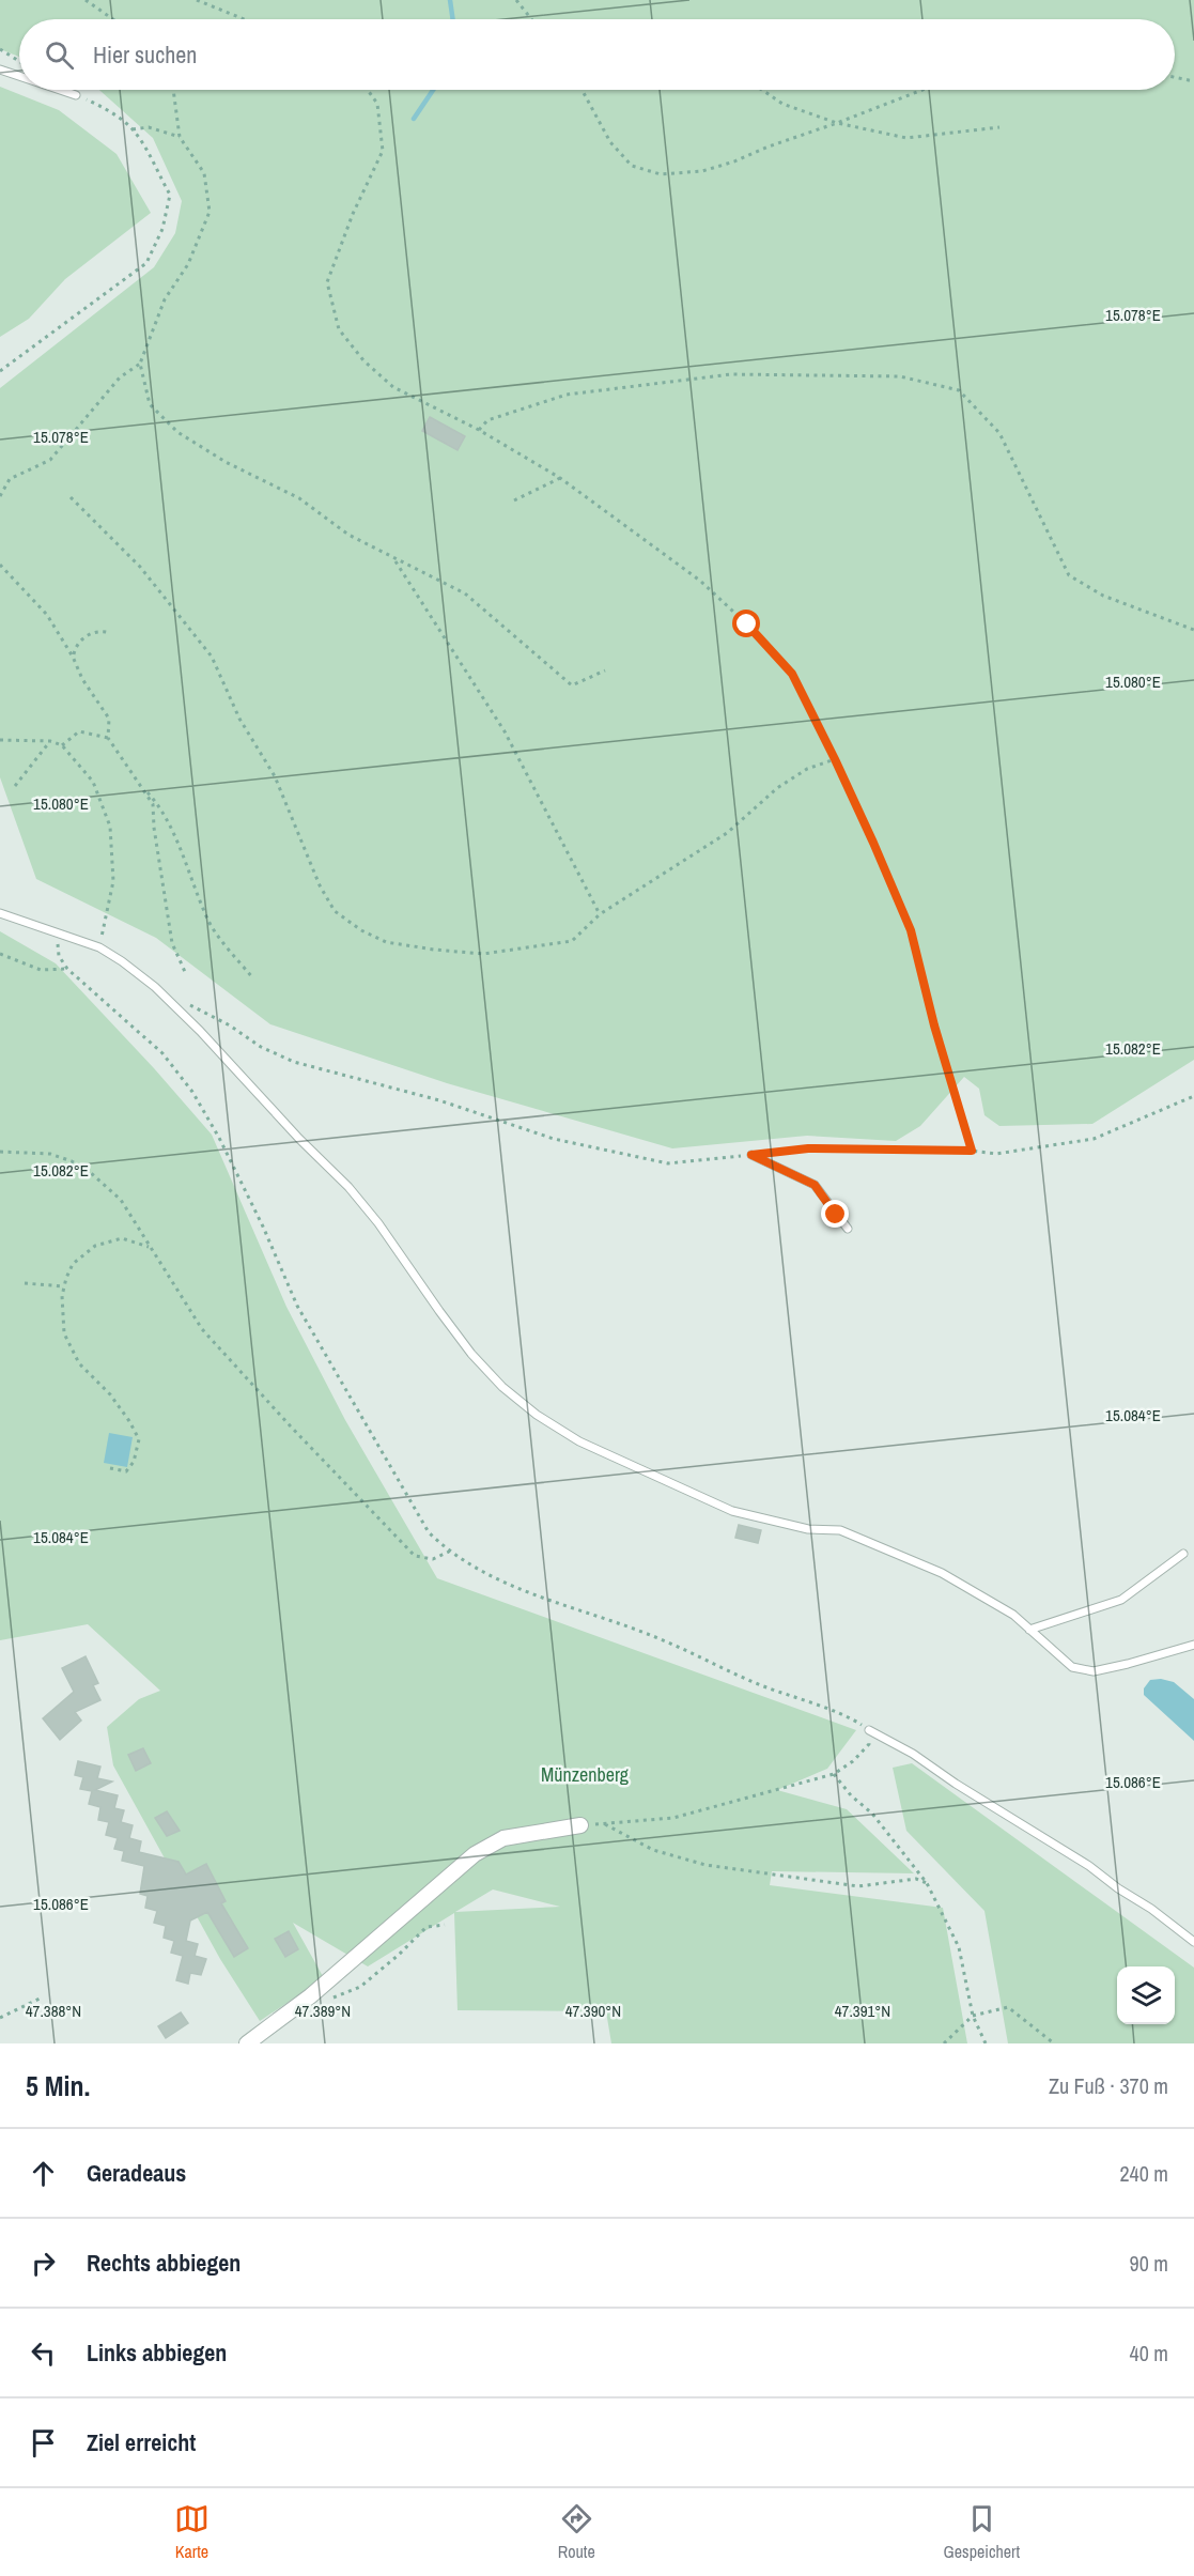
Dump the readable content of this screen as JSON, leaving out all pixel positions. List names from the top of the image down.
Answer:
{
  "parks": ["Münzenberg"],
  "page": {
    "search": "Hier suchen",
    "heading": ["5 Min.", "Zu Fuß · 370 m"],
    "list": [
      ["Geradeaus", "240 m"],
      ["Rechts abbiegen", "90 m"],
      ["Links abbiegen", "40 m"],
      "Ziel erreicht"
    ],
    "nav": ["Karte", "Route", "Gespeichert"]
  },
  "coordinates": [
    "15.078°E",
    "15.080°E",
    "15.082°E",
    "15.084°E",
    "15.086°E",
    "47.388°N",
    "47.389°N",
    "47.390°N",
    "47.391°N"
  ]
}
